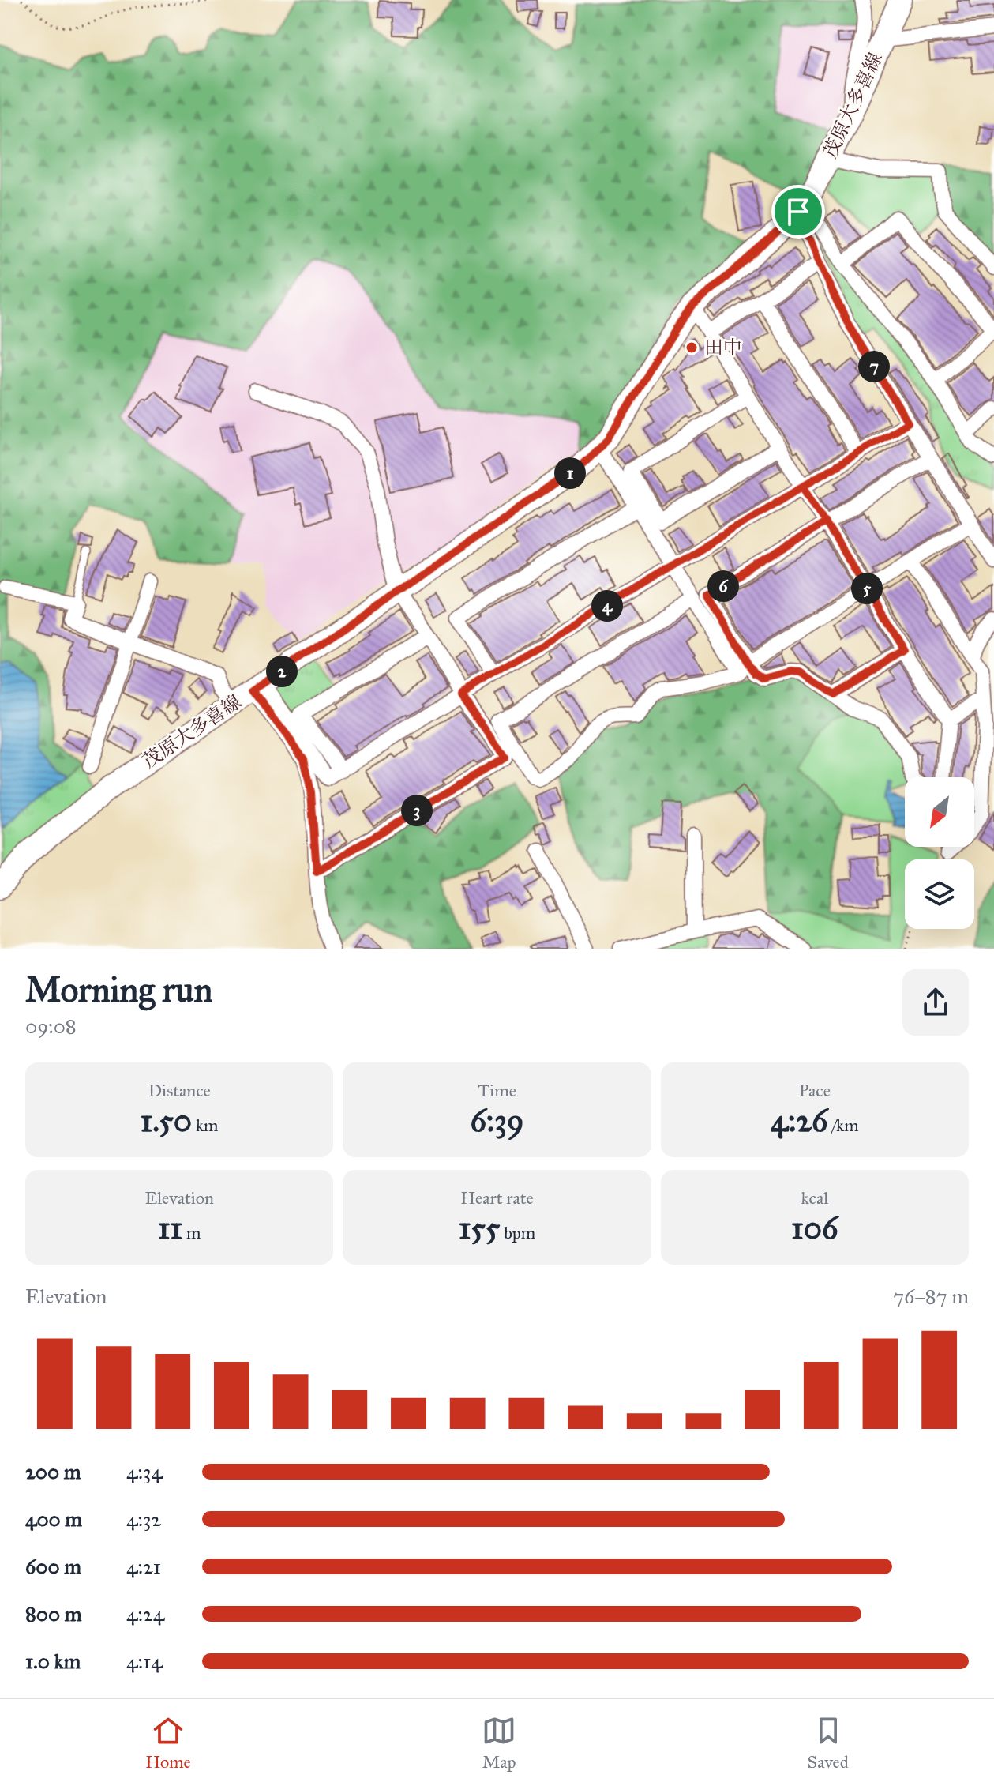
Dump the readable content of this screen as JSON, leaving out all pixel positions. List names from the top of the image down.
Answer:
{
  "streets": {
    "main road": ["茂原大多喜線"]
  },
  "places": ["田中"],
  "north": "bottom left",
  "page": {
    "pins": [
      "7",
      "1",
      "6",
      "5",
      "4",
      "2",
      "3"
    ],
    "heading": ["Morning run", "09:08"],
    "stats": [
      ["Distance", "1.50 km"],
      ["Time", "6:39"],
      ["Pace", "4:26 /km"],
      ["Elevation", "11 m"],
      ["Heart rate", "155 bpm"],
      ["kcal", "106"]
    ],
    "chart": ["Elevation", "76–87 m"],
    "list": [
      {
        "name": "200 m",
        "note": "4:34"
      },
      {
        "name": "400 m",
        "note": "4:32"
      },
      {
        "name": "600 m",
        "note": "4:21"
      },
      {
        "name": "800 m",
        "note": "4:24"
      },
      {
        "name": "1.0 km",
        "note": "4:14"
      }
    ],
    "tabs": ["Home", "Map", "Saved"]
  }
}
